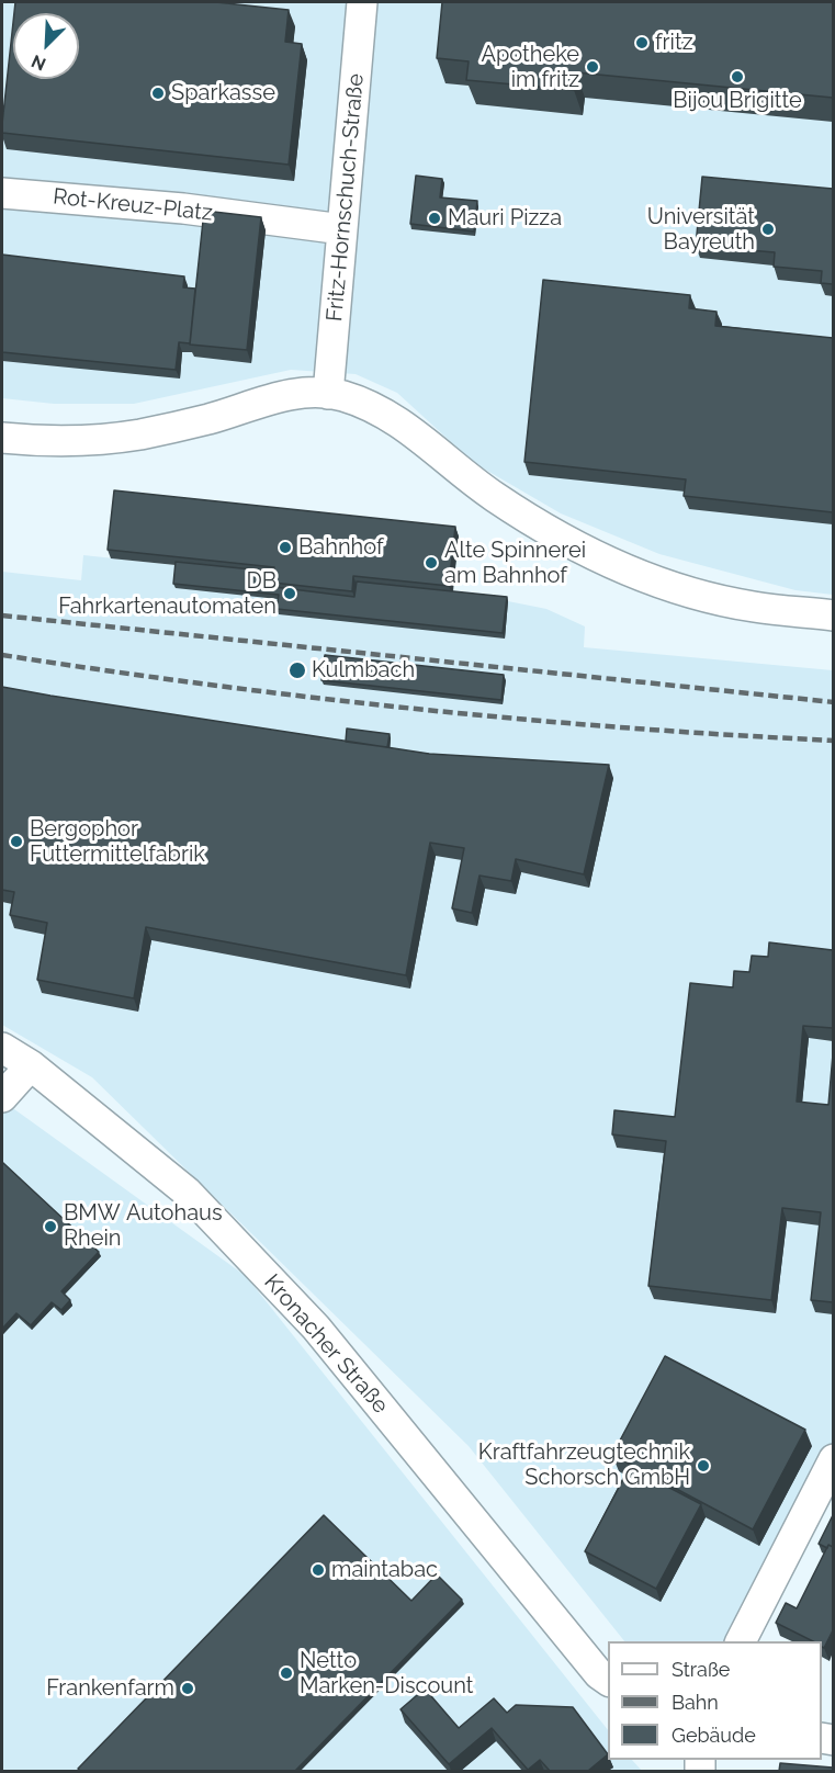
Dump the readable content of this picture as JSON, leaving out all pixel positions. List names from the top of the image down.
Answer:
{
  "streets": {
    "street": ["Fritz-Hornschuch-Straße", "Rot-Kreuz-Platz", "Kronacher Straße"]
  },
  "crossings": [
    ["Fritz-Hornschuch-Straße", "Rot-Kreuz-Platz"]
  ],
  "places": [
    "fritz",
    "Apotheke im fritz",
    "Bijou Brigitte",
    "Sparkasse",
    "Mauri Pizza",
    "Universität Bayreuth",
    "Bahnhof",
    "Alte Spinnerei am Bahnhof",
    "DB Fahrkartenautomaten",
    "Kulmbach",
    "Bergophor Futtermittelfabrik",
    "BMW Autohaus Rhein",
    "Kraftfahrzeugtechnik Schorsch GmbH",
    "maintabac",
    "Netto Marken-Discount",
    "Frankenfarm"
  ],
  "legend": ["Straße", "Bahn", "Gebäude"],
  "north": "bottom left"
}
